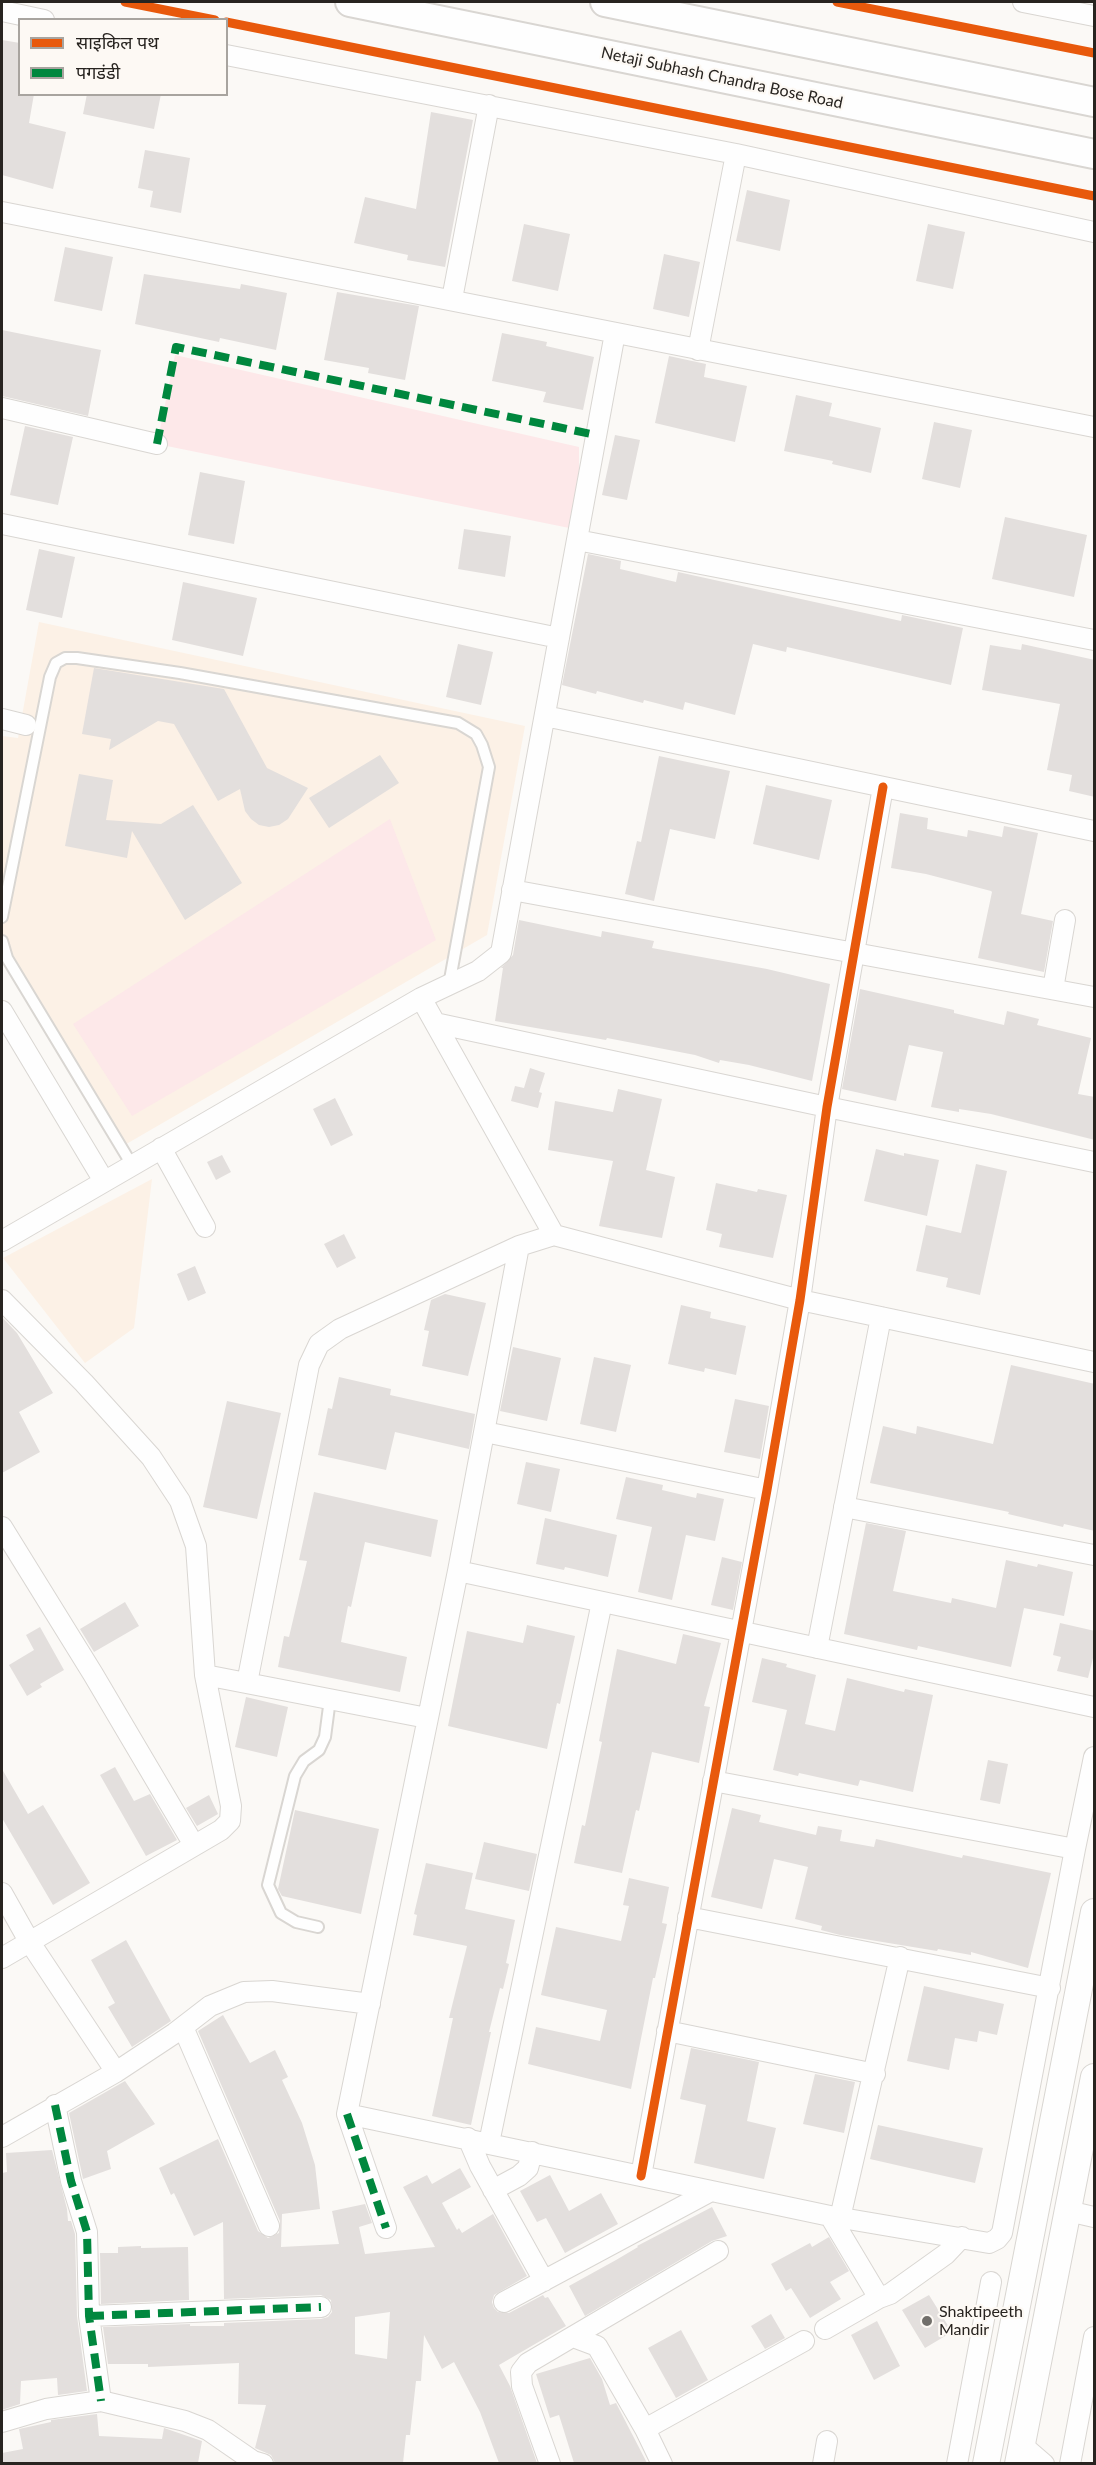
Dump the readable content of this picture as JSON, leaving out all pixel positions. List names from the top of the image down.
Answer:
{
  "streets": {
    "main road": ["Netaji Subhash Chandra Bose Road"]
  },
  "places": ["Shaktipeeth Mandir"],
  "legend": ["साइकिल पथ", "पगडंडी"]
}
